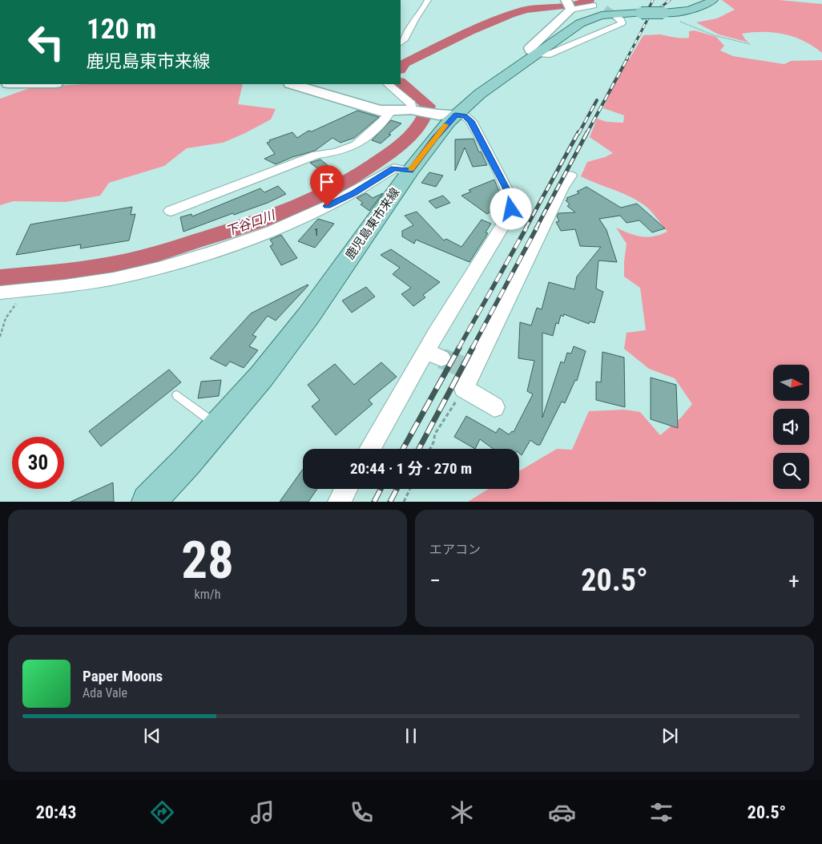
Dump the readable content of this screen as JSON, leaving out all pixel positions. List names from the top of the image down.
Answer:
{
  "streets": {
    "main road": ["鹿児島東市来線"]
  },
  "water": ["下谷口川"],
  "house_numbers": ["1"],
  "north": "right",
  "page": {
    "turn": ["120 m", "鹿児島東市来線"],
    "limit": "30",
    "trip": "20:44 · 1 分 · 270 m",
    "tile": [
      ["28", "km/h"],
      "エアコン"
    ],
    "heat": ["−", "20.5°", "+"],
    "song": ["Paper Moons", "Ada Vale"],
    "tabs": ["20:43", "20.5°"]
  }
}
